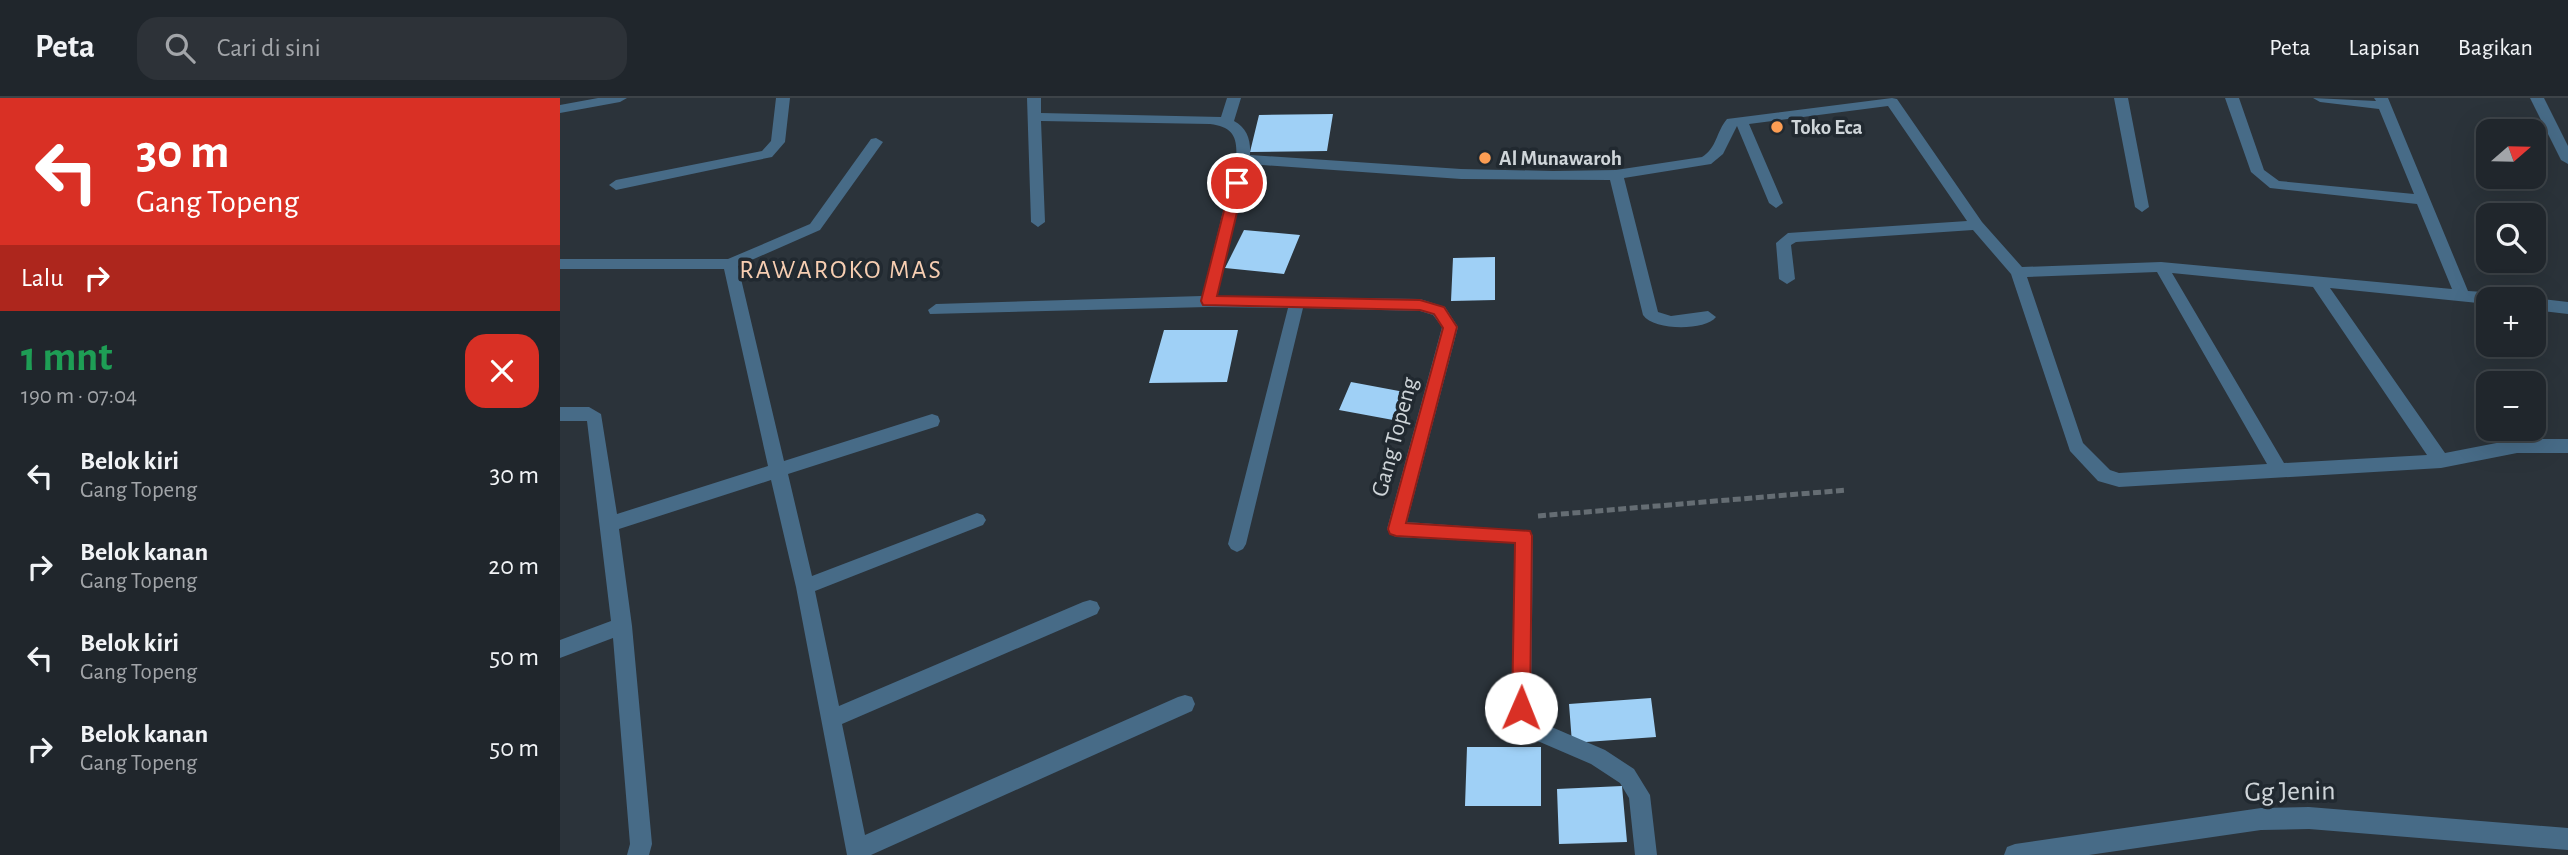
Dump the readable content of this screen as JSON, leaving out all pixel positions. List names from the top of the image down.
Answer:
{
  "streets": {
    "street": ["Gang Topeng", "Gg Jenin"]
  },
  "districts": ["RAWAROKO MAS"],
  "places": ["Toko Eca", "Al Munawaroh"],
  "north": "right",
  "page": {
    "header": "Peta",
    "search": "Cari di sini",
    "nav": ["Peta", "Lapisan", "Bagikan"],
    "turn": ["30 m", "Gang Topeng"],
    "map_buttons": ["+", "−"],
    "then": "Lalu",
    "heading": ["1 mnt", "190 m · 07:04"],
    "list": [
      {
        "name": "Belok kiri",
        "note": "Gang Topeng",
        "value": "30 m"
      },
      {
        "name": "Belok kanan",
        "note": "Gang Topeng",
        "value": "20 m"
      },
      {
        "name": "Belok kiri",
        "note": "Gang Topeng",
        "value": "50 m"
      },
      {
        "name": "Belok kanan",
        "note": "Gang Topeng",
        "value": "50 m"
      }
    ]
  }
}
